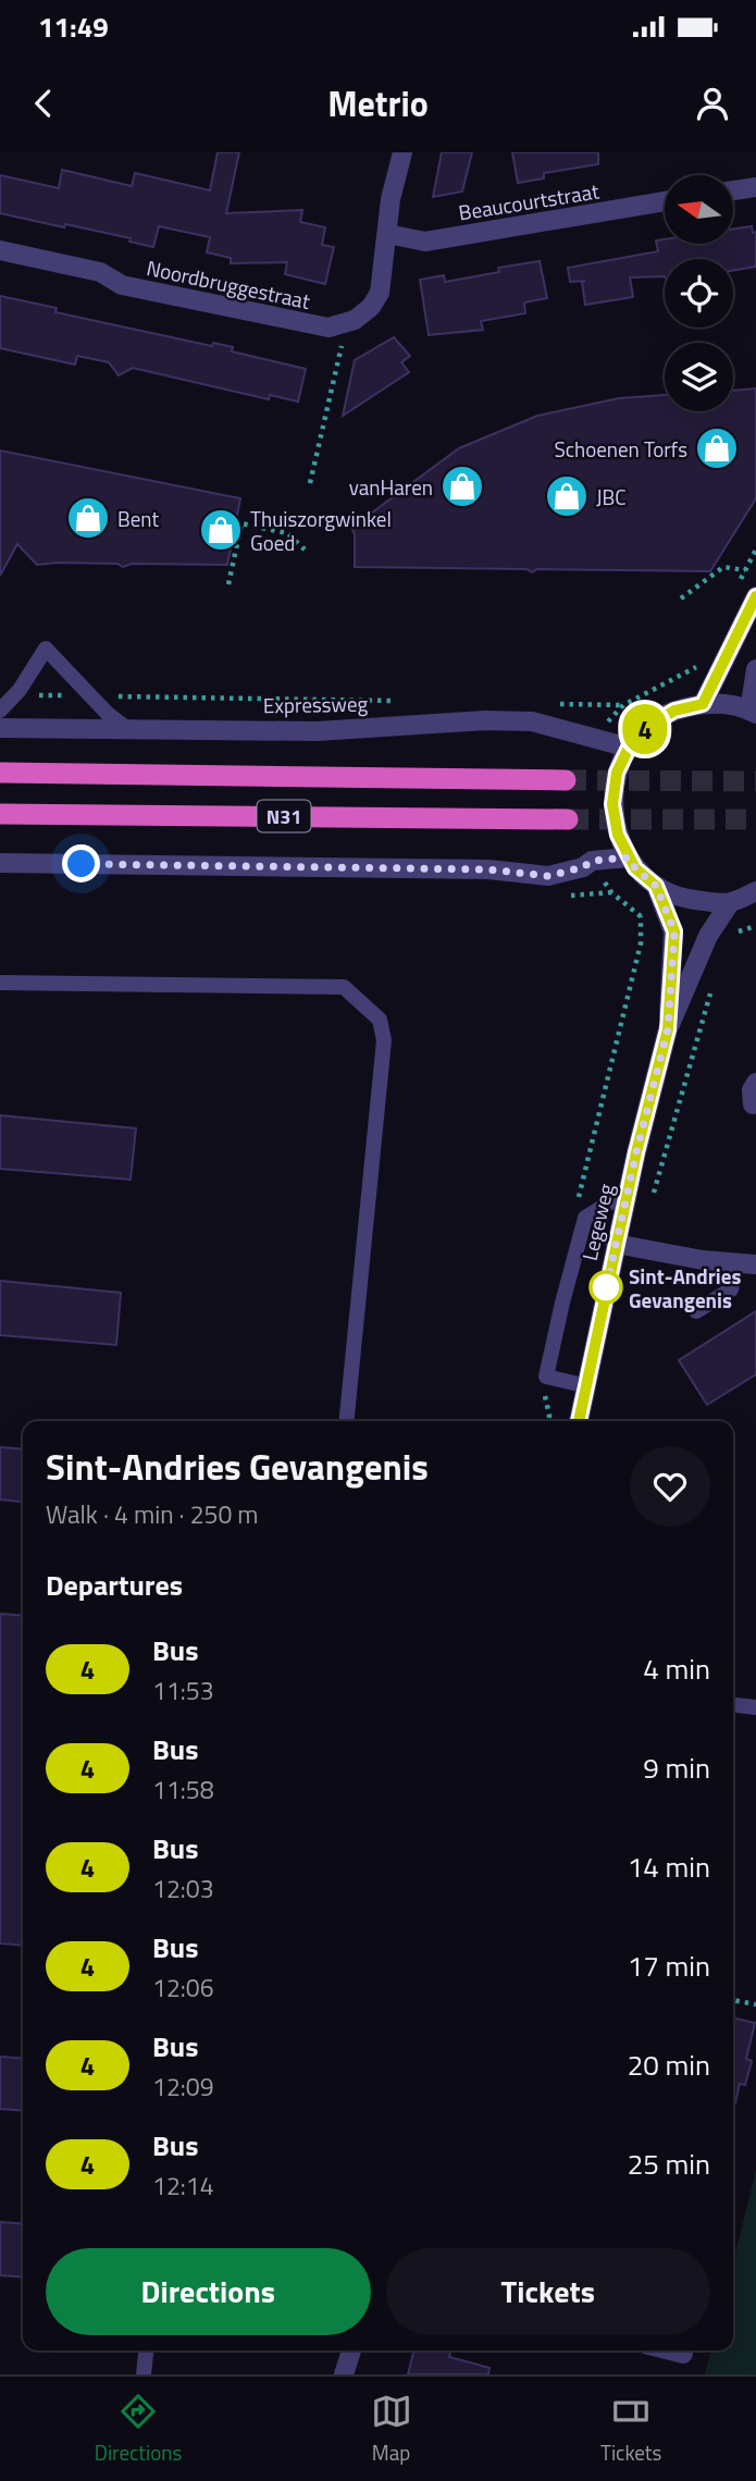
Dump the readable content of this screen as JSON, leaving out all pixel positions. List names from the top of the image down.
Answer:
{
  "streets": {
    "highway": ["N31"],
    "street": [
      "Beaucourtstraat",
      "Noordbruggestraat",
      "Expressweg",
      "Legeweg"
    ]
  },
  "places": {
    "shop": [
      "Schoenen Torfs",
      "vanHaren",
      "JBC",
      "Bent",
      "Thuiszorgwinkel Goed"
    ],
    "other": ["Sint-Andries Gevangenis"]
  },
  "lines": ["bus line 4"],
  "north": "left",
  "page": {
    "status": "11:49",
    "header": "Metrio",
    "on_map": "4",
    "heading": [
      ["Sint-Andries Gevangenis", "Walk · 4 min · 250 m"],
      "Departures"
    ],
    "list": [
      {
        "mark": "4",
        "name": "Bus",
        "note": "11:53",
        "value": "4 min"
      },
      {
        "mark": "4",
        "name": "Bus",
        "note": "11:58",
        "value": "9 min"
      },
      {
        "mark": "4",
        "name": "Bus",
        "note": "12:03",
        "value": "14 min"
      },
      {
        "mark": "4",
        "name": "Bus",
        "note": "12:06",
        "value": "17 min"
      },
      {
        "mark": "4",
        "name": "Bus",
        "note": "12:09",
        "value": "20 min"
      },
      {
        "mark": "4",
        "name": "Bus",
        "note": "12:14",
        "value": "25 min"
      }
    ],
    "buttons": ["Directions", "Tickets"],
    "tabs": ["Directions", "Map", "Tickets"]
  }
}
